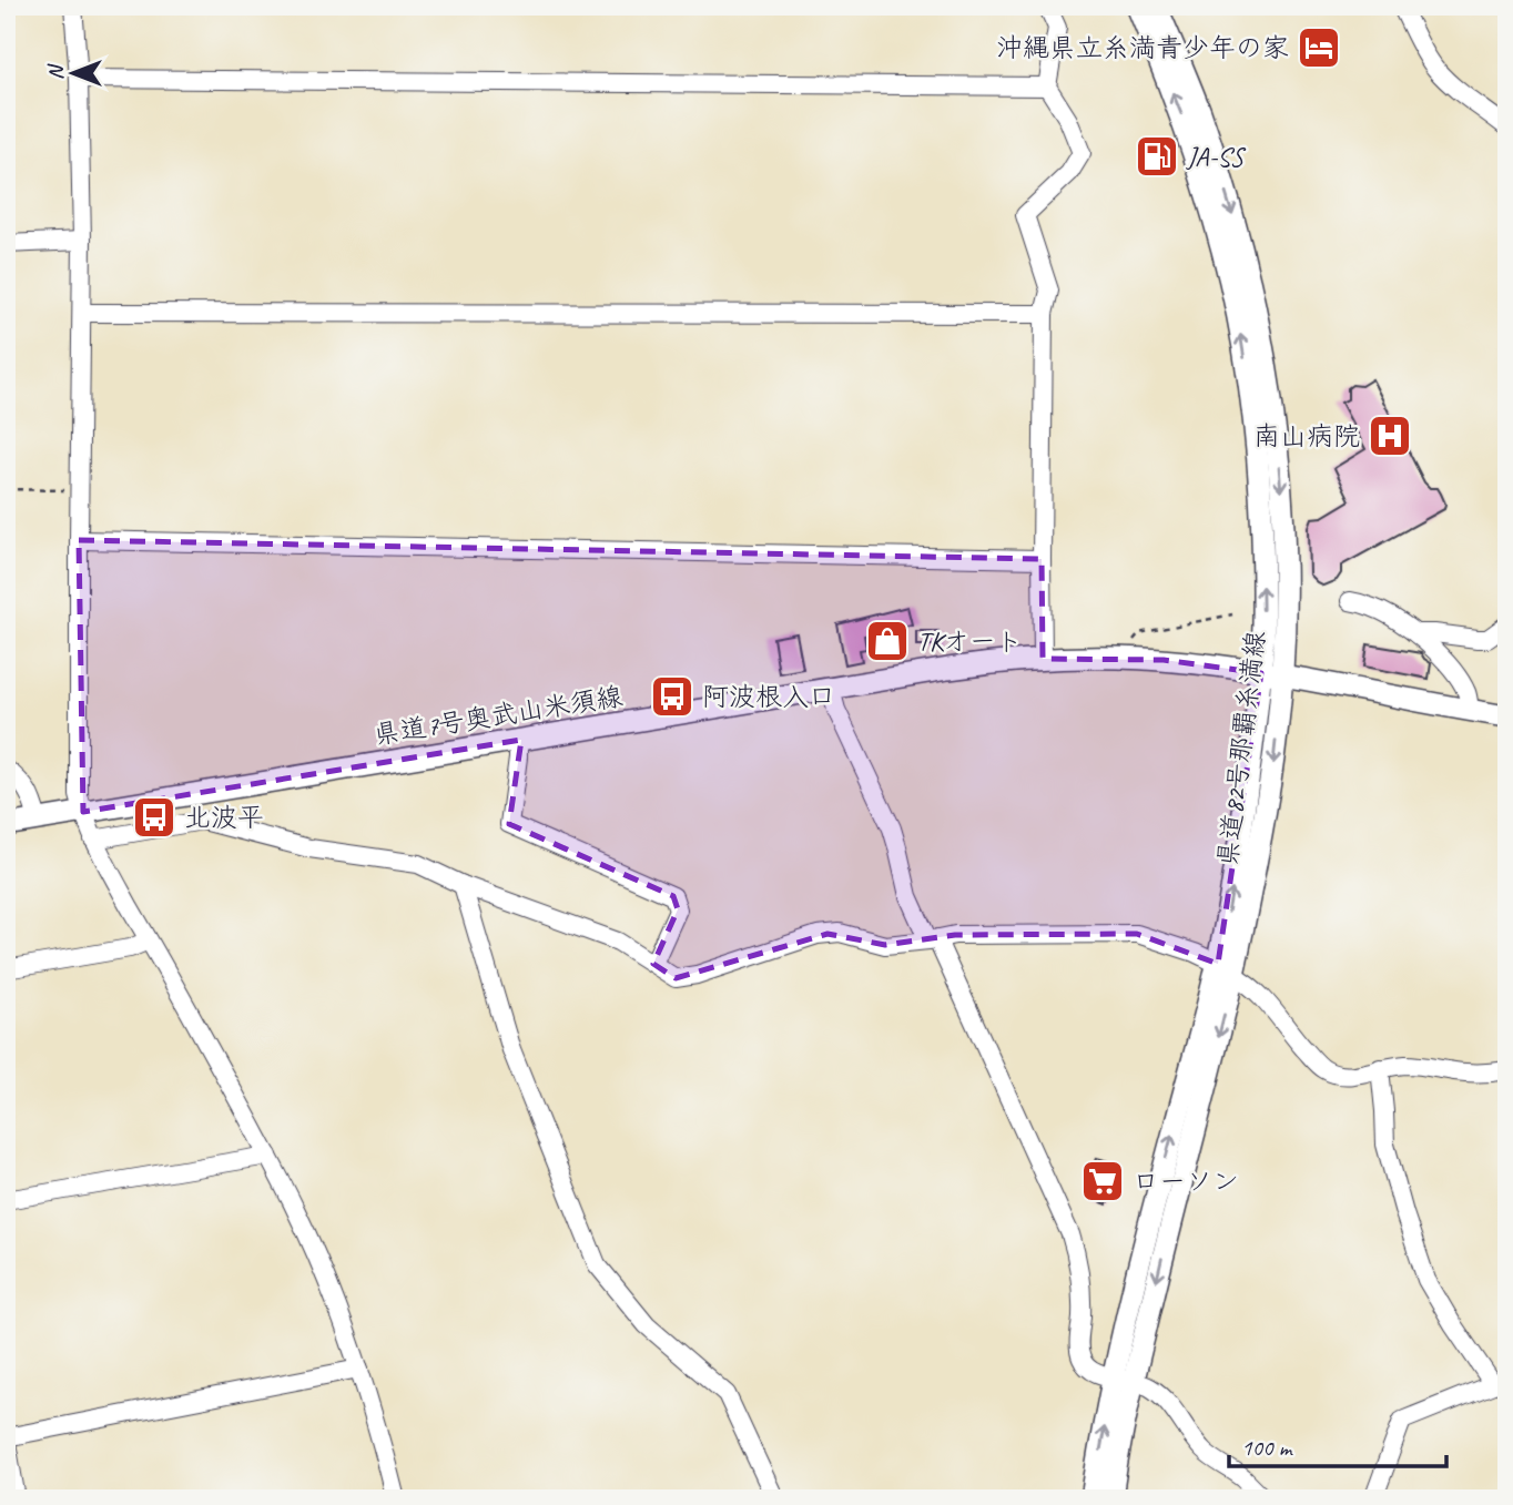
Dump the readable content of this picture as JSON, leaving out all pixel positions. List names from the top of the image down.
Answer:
{
  "streets": {
    "main road": ["県道7号奥武山米須線", "県道82号那覇糸満線"]
  },
  "crossings": [
    ["県道7号奥武山米須線", "県道82号那覇糸満線"]
  ],
  "places": {
    "hotel": ["沖縄県立糸満青少年の家"],
    "fuel station": ["JA-SS"],
    "hospital": ["南山病院"],
    "shop": ["TKオート"],
    "bus stop": ["阿波根入口", "北波平"],
    "supermarket": ["ローソン"]
  },
  "scale_bar": "100 m",
  "north": "left"
}
